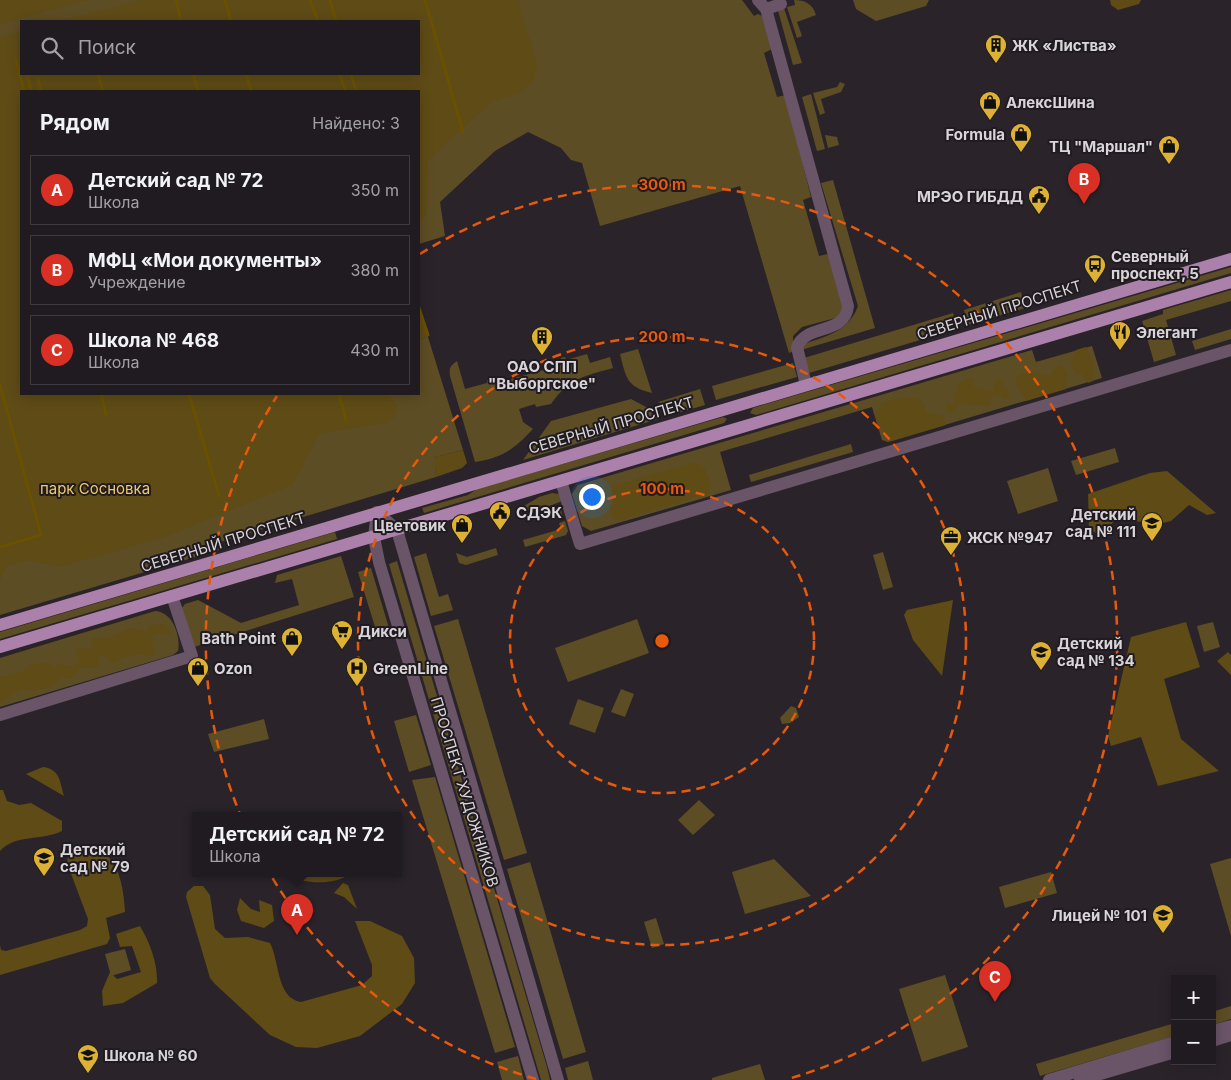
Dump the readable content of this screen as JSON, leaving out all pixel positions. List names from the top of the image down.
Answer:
{
  "streets": {
    "main road": ["СЕВЕРНЫЙ ПРОСПЕКТ"],
    "street": ["ПРОСПЕКТ ХУДОЖНИКОВ"]
  },
  "crossings": [
    ["СЕВЕРНЫЙ ПРОСПЕКТ", "ПРОСПЕКТ ХУДОЖНИКОВ"]
  ],
  "parks": ["парк Сосновка"],
  "places": {
    "building": ["ЖК «Листва»", "ОАО СПП \"Выборгское\""],
    "shop": [
      "АлексШина",
      "Formula",
      "ТЦ \"Маршал\"",
      "Цветовик",
      "Bath Point",
      "Ozon"
    ],
    "public building": ["МРЭО ГИБДД", "СДЭК"],
    "bus stop": ["Северный проспект, 5"],
    "restaurant": ["Элегант"],
    "school or university": [
      "Детский сад № 111",
      "Детский сад № 134",
      "Детский сад № 79",
      "Лицей № 101",
      "Школа № 60"
    ],
    "office": ["ЖСК №947"],
    "supermarket": ["Дикси"],
    "hospital": ["GreenLine"]
  },
  "page": {
    "search": "Поиск",
    "heading": ["Рядом", "Найдено: 3"],
    "list": [
      {
        "mark": "A",
        "name": "Детский сад № 72",
        "note": "Школа",
        "value": "350 m"
      },
      {
        "mark": "B",
        "name": "МФЦ «Мои документы»",
        "note": "Учреждение",
        "value": "380 m"
      },
      {
        "mark": "C",
        "name": "Школа № 468",
        "note": "Школа",
        "value": "430 m"
      }
    ],
    "pins": ["B", "A", "C"],
    "popup": ["Детский сад № 72", "Школа"],
    "map_buttons": ["+", "−"]
  },
  "rings": ["300 m", "200 m", "100 m"]
}
